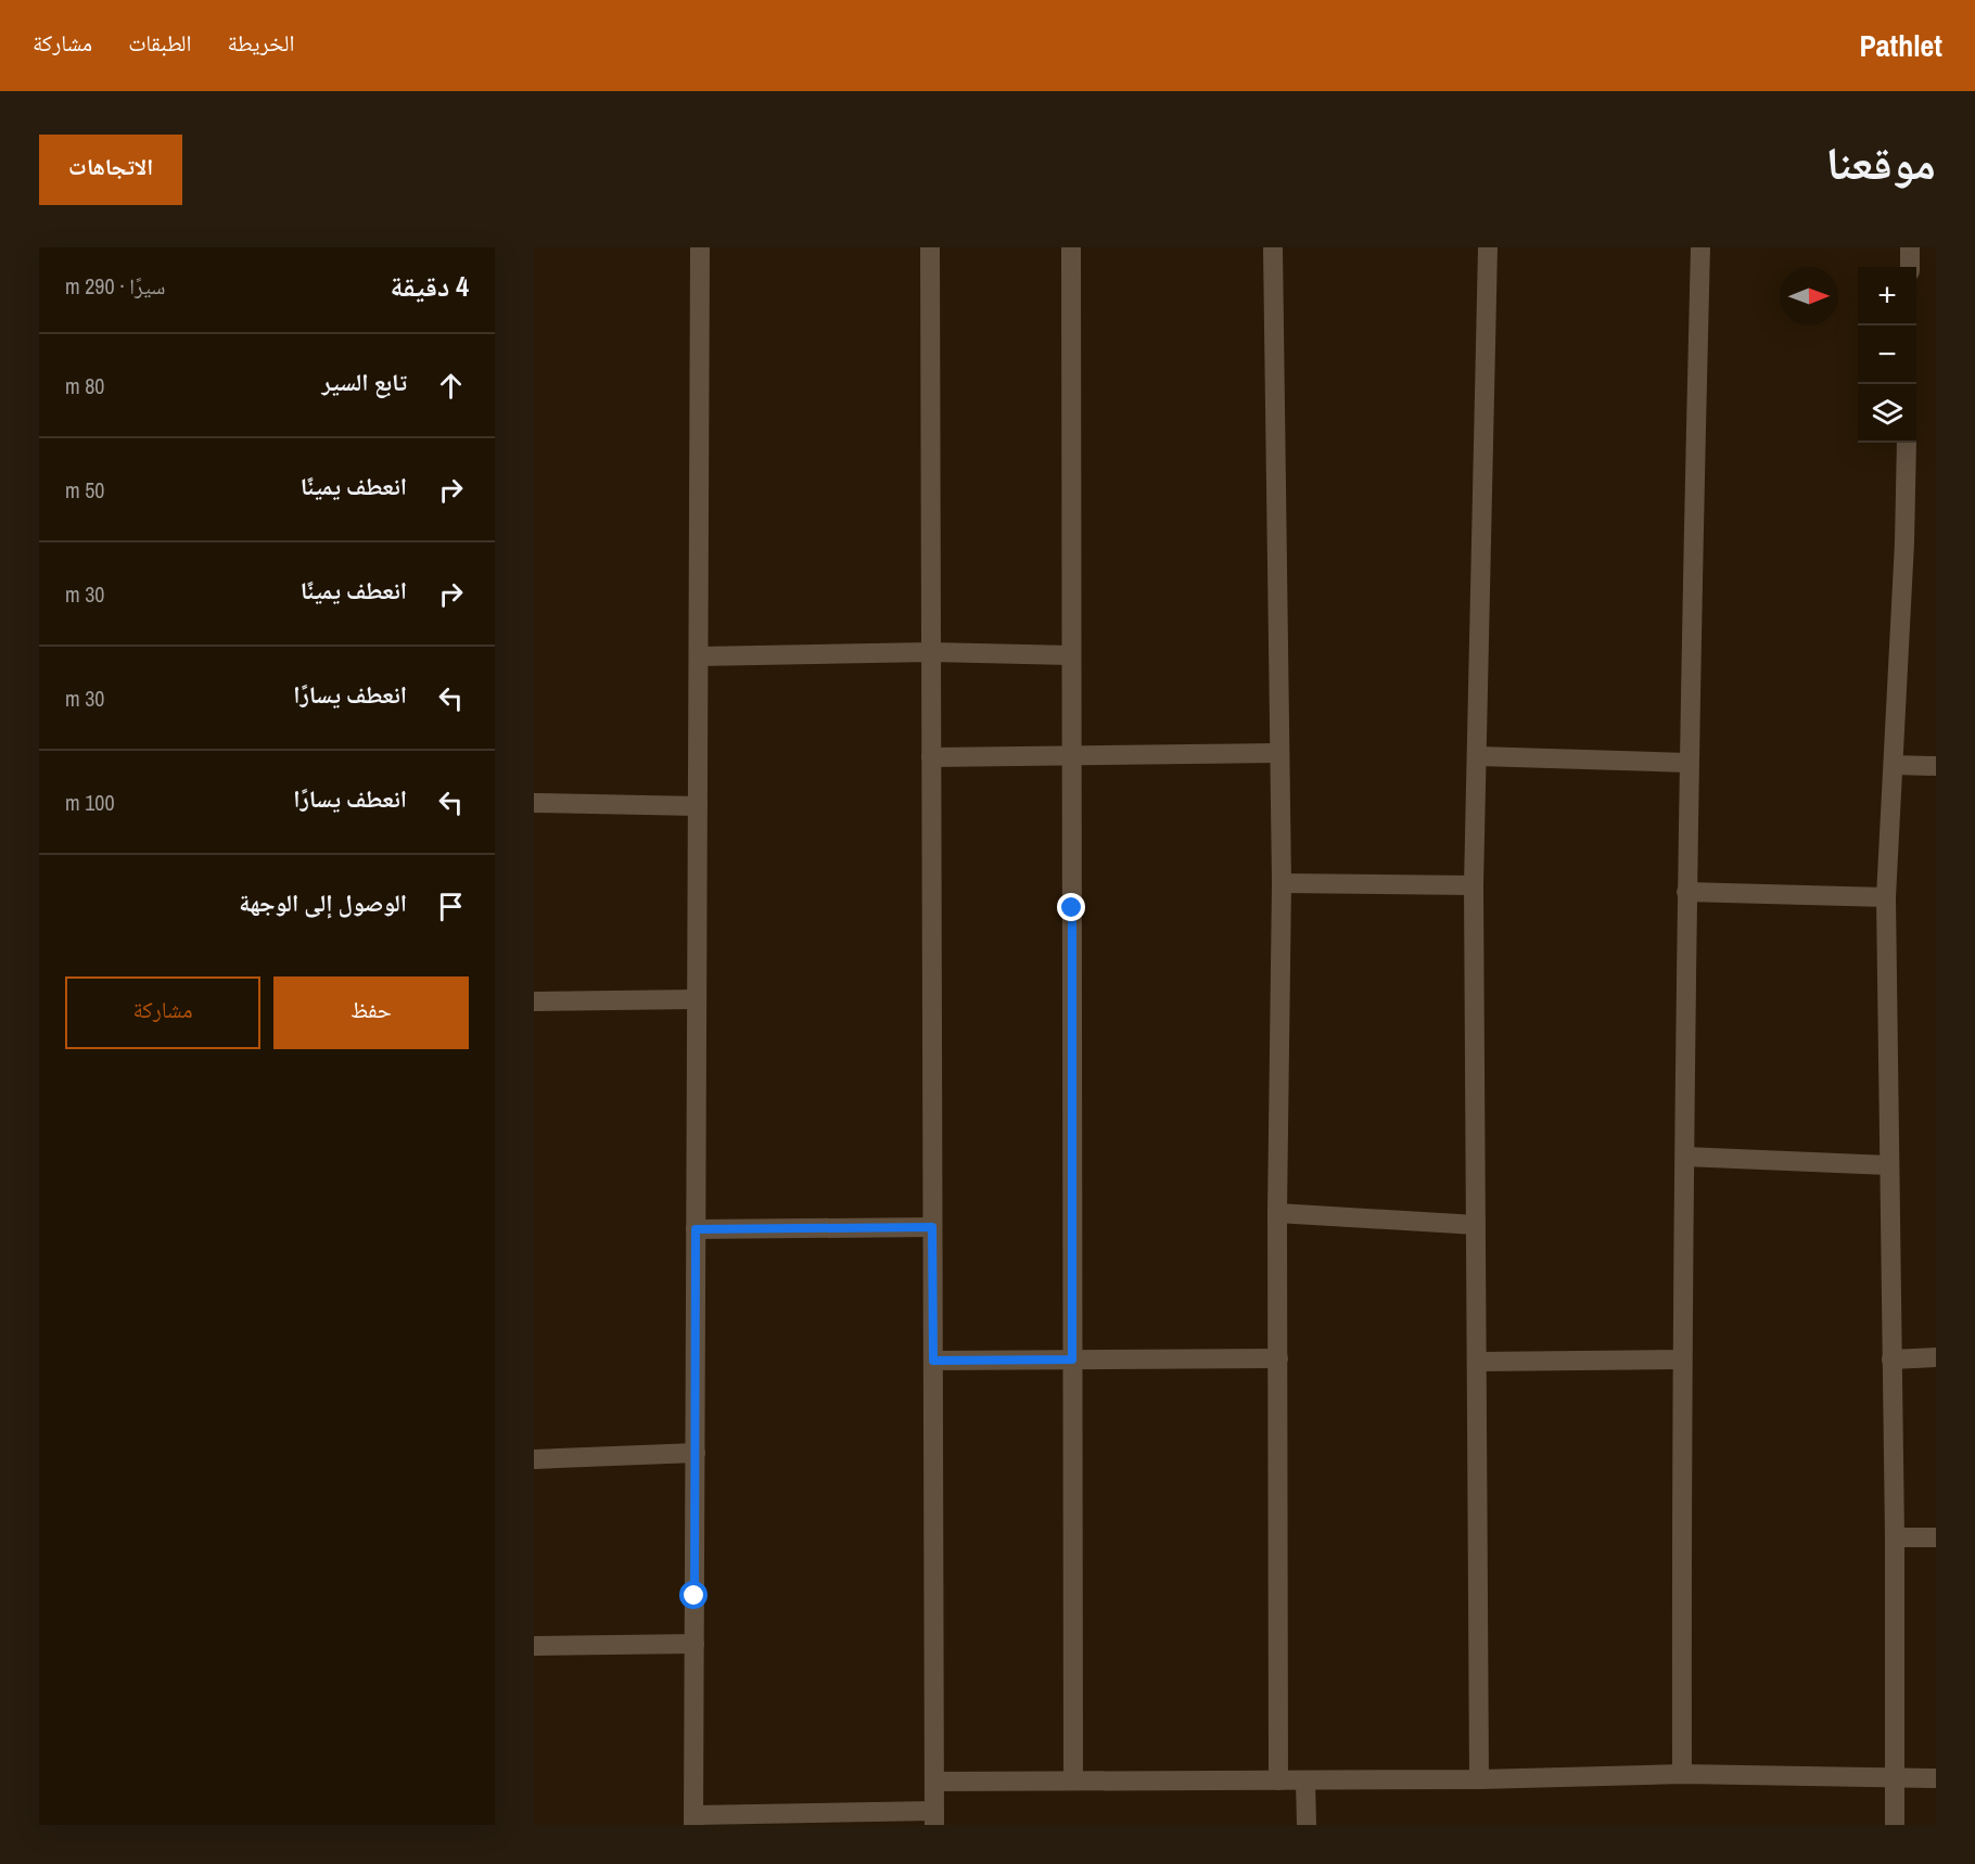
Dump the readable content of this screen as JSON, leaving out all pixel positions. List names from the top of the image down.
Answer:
{
  "north": "right",
  "page": {
    "header": "Pathlet",
    "nav": ["الخريطة", "الطبقات", "مشاركة"],
    "title": "موقعنا",
    "buttons": [
      "الاتجاهات",
      ["حفظ", "مشاركة"]
    ],
    "heading": ["4 دقيقة", "سيرًا · 290 m"],
    "map_buttons": ["+", "−"],
    "list": [
      ["تابع السير", "80 m"],
      ["انعطف يمينًا", "50 m"],
      ["انعطف يمينًا", "30 m"],
      ["انعطف يسارًا", "30 m"],
      ["انعطف يسارًا", "100 m"],
      "الوصول إلى الوجهة"
    ]
  }
}
